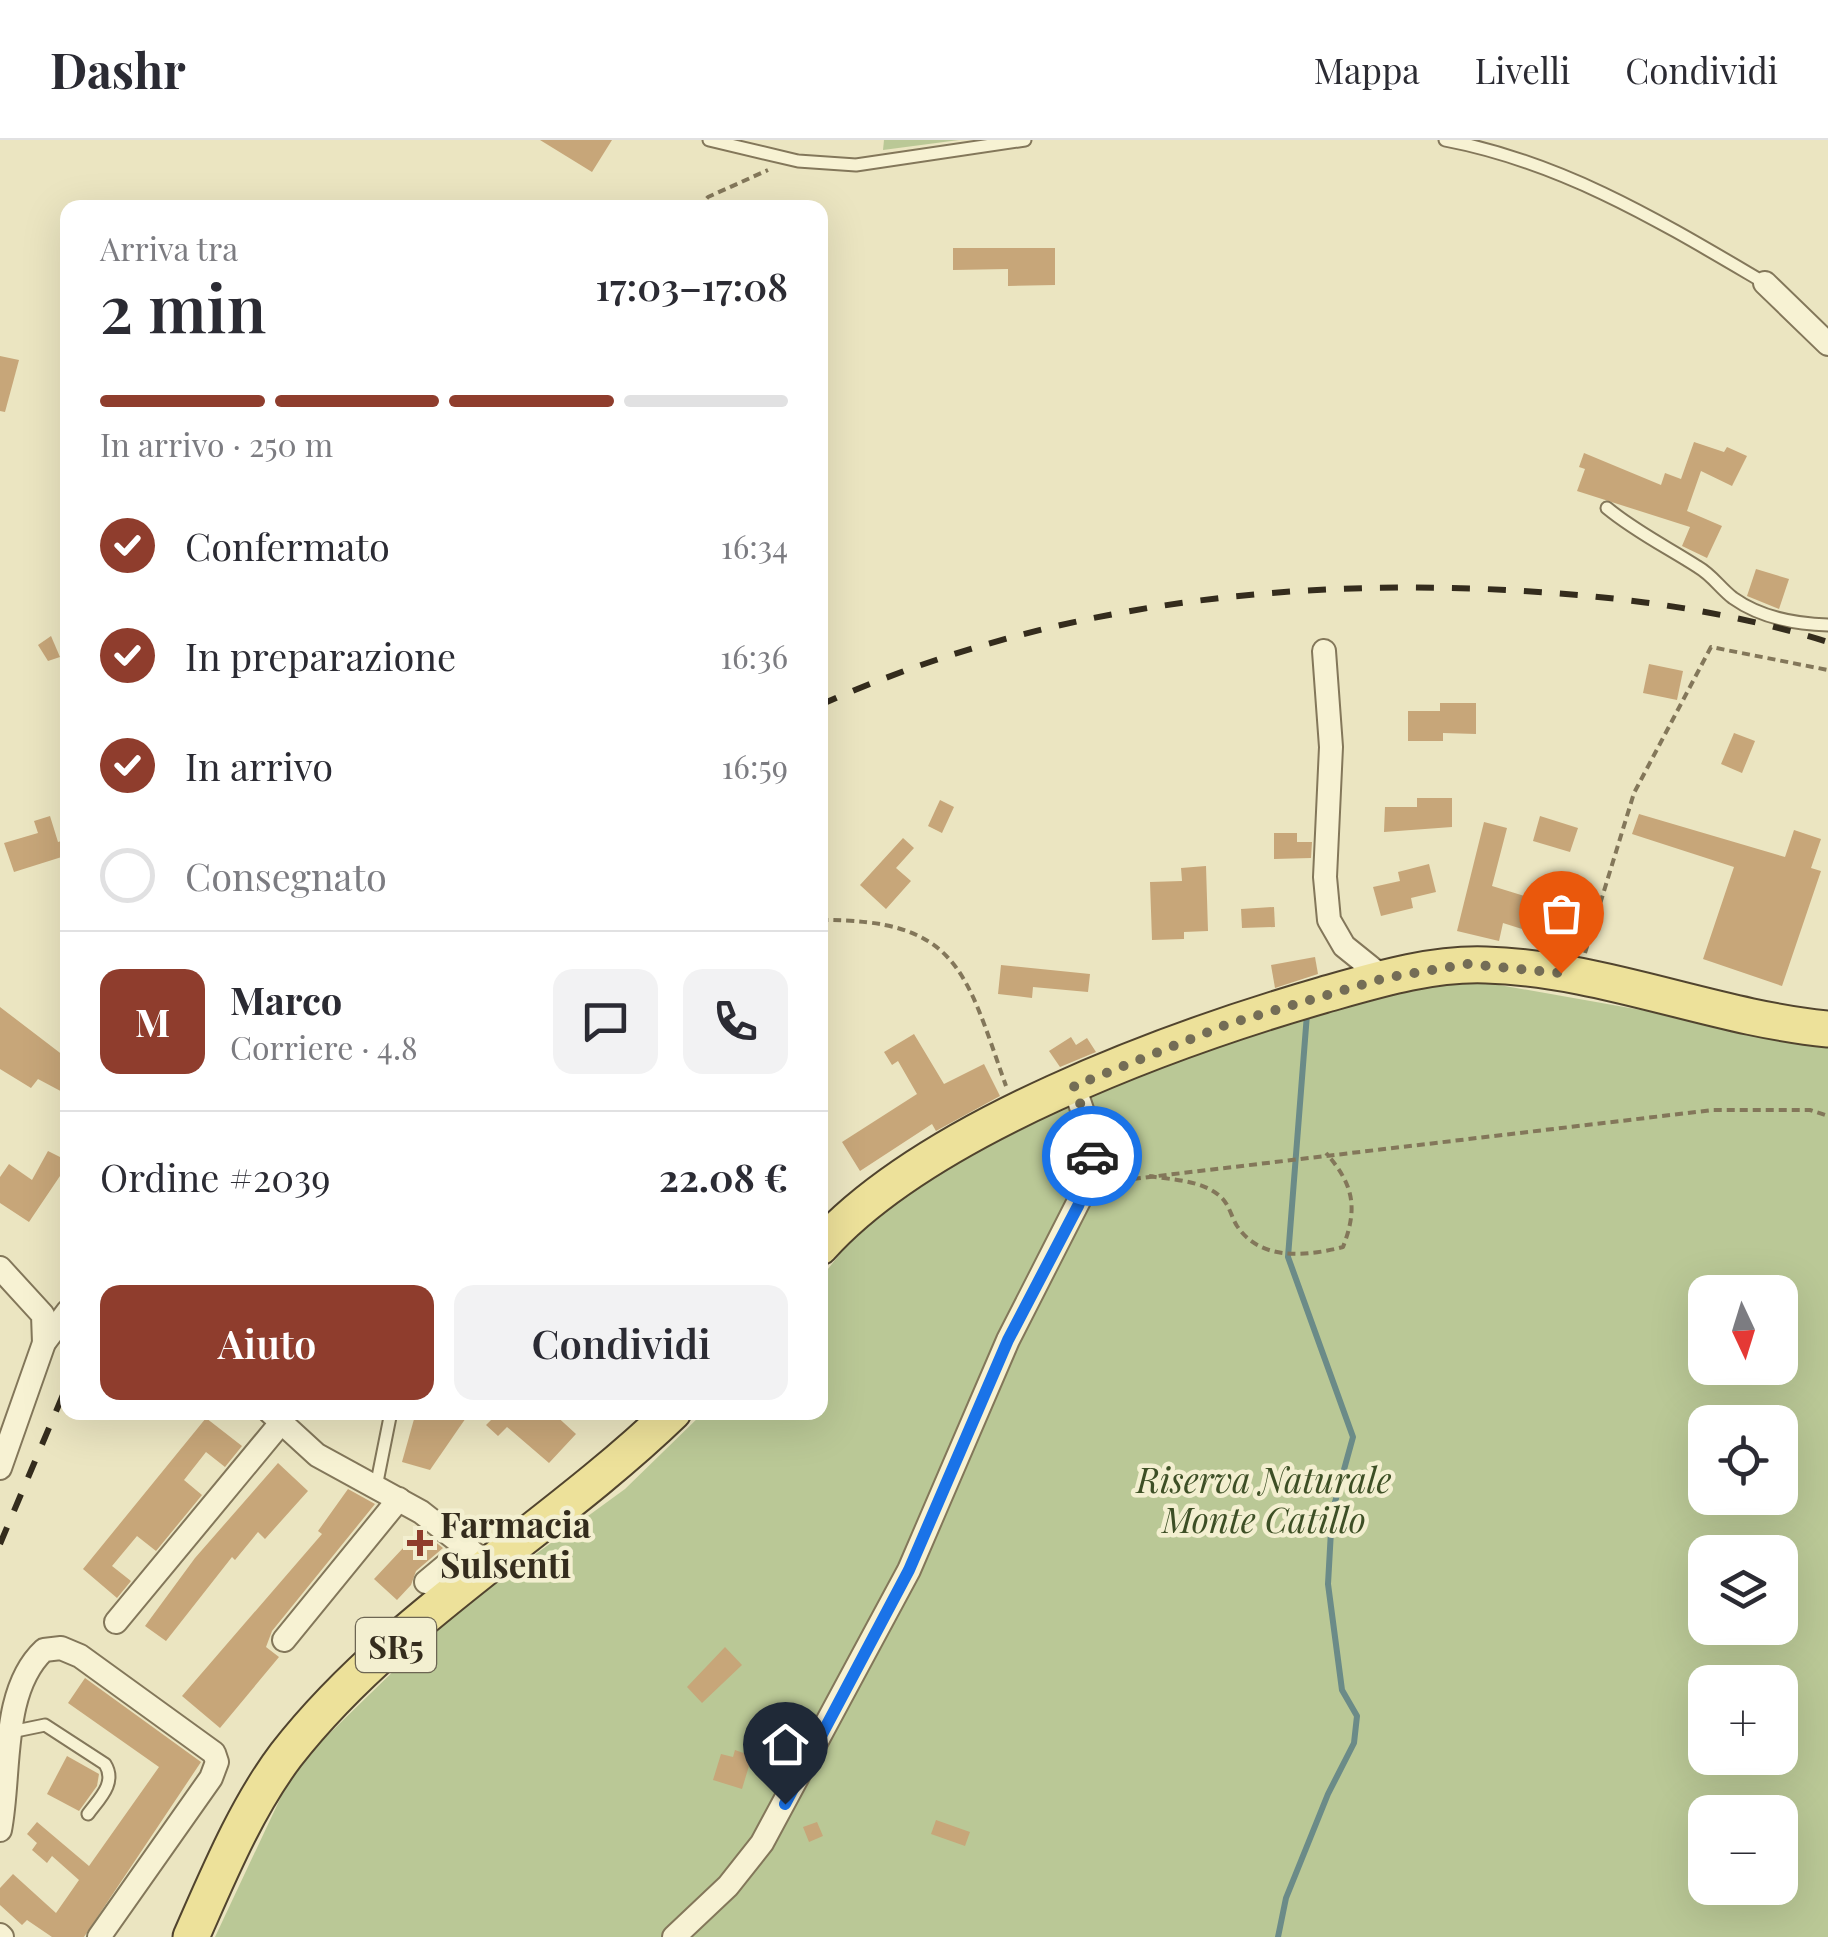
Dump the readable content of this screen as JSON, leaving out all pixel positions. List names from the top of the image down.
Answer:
{
  "streets": {
    "main road": ["SR5"]
  },
  "parks": ["Riserva Naturale Monte Catillo"],
  "places": {
    "health": ["Farmacia Sulsenti"]
  },
  "north": "bottom",
  "page": {
    "header": "Dashr",
    "nav": ["Mappa", "Livelli", "Condividi"],
    "heading": ["2 min", "Arriva tra", "17:03–17:08"],
    "panel": [
      "Marco",
      "Corriere · 4.8",
      "Ordine #2039",
      "22.08 €"
    ],
    "bar": "In arrivo · 250 m",
    "list": [
      ["Confermato", "16:34"],
      ["In preparazione", "16:36"],
      ["In arrivo", "16:59"],
      "Consegnato"
    ],
    "round": "M",
    "buttons": ["Aiuto", "Condividi"],
    "map_buttons": ["+", "−"]
  }
}
